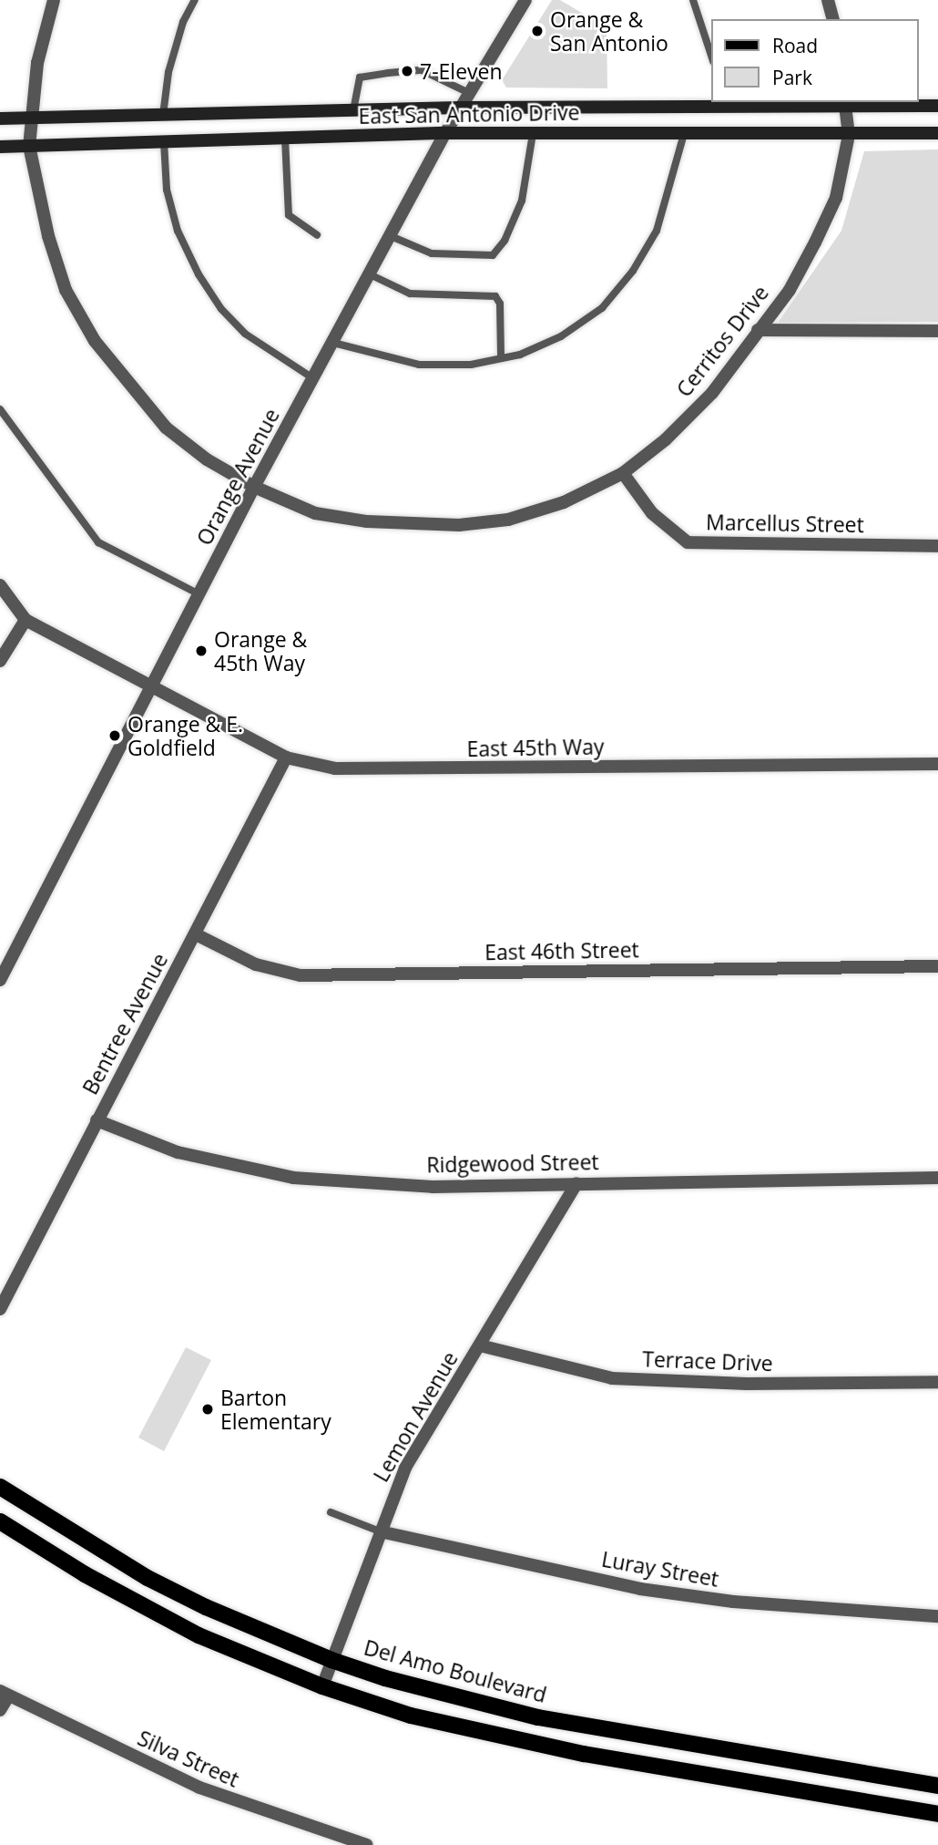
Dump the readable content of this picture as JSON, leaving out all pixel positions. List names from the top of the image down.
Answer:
{
  "streets": {
    "main road": ["East San Antonio Drive", "Del Amo Boulevard"],
    "street": [
      "Cerritos Drive",
      "Orange Avenue",
      "Marcellus Street",
      "East 45th Way",
      "East 46th Street",
      "Bentree Avenue",
      "Ridgewood Street",
      "Terrace Drive",
      "Lemon Avenue",
      "Luray Street",
      "Silva Street"
    ]
  },
  "crossings": [
    ["East San Antonio Drive", "Cerritos Drive"],
    ["East San Antonio Drive", "Orange Avenue"],
    ["Cerritos Drive", "Orange Avenue"],
    ["Cerritos Drive", "Marcellus Street"],
    ["Orange Avenue", "East 45th Way"],
    ["East 45th Way", "Bentree Avenue"],
    ["East 46th Street", "Bentree Avenue"],
    ["Bentree Avenue", "Ridgewood Street"],
    ["Ridgewood Street", "Lemon Avenue"],
    ["Terrace Drive", "Lemon Avenue"],
    ["Lemon Avenue", "Luray Street"],
    ["Lemon Avenue", "Del Amo Boulevard"]
  ],
  "places": [
    "Orange & San Antonio",
    "7-Eleven",
    "Orange & 45th Way",
    "Orange & E. Goldfield",
    "Barton Elementary"
  ],
  "legend": ["Road", "Park"]
}
